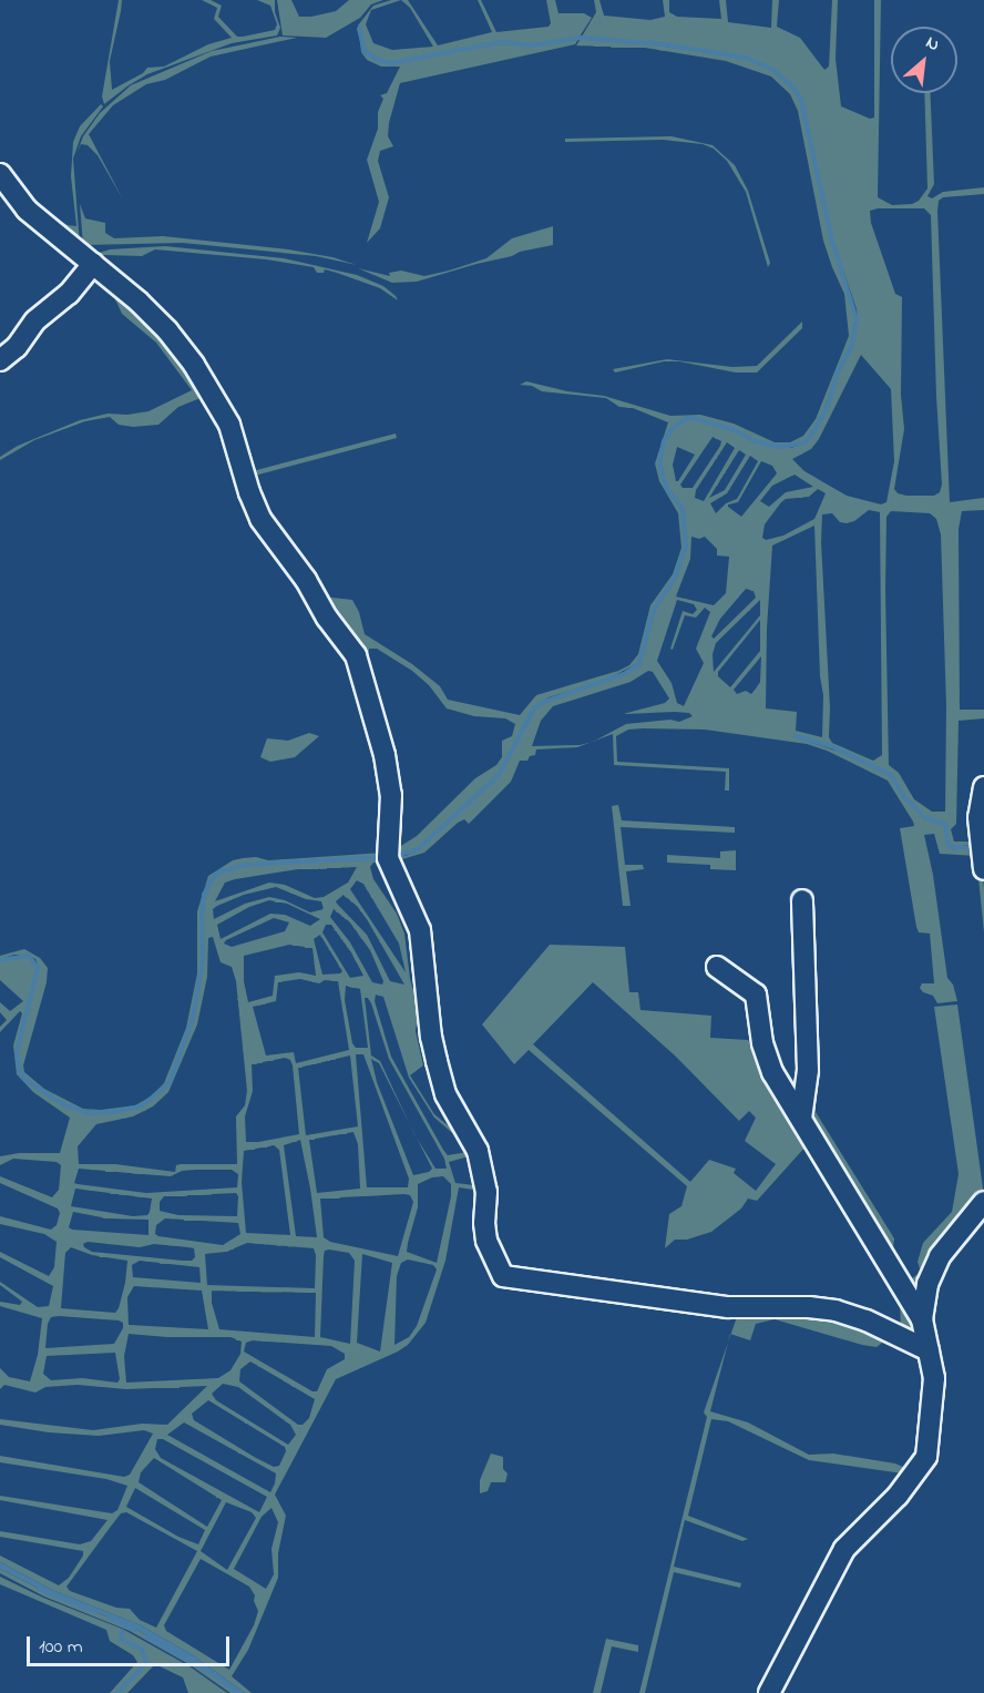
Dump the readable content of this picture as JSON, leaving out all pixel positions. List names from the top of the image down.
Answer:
{
  "scale_bar": "100 m",
  "north": "top right"
}
